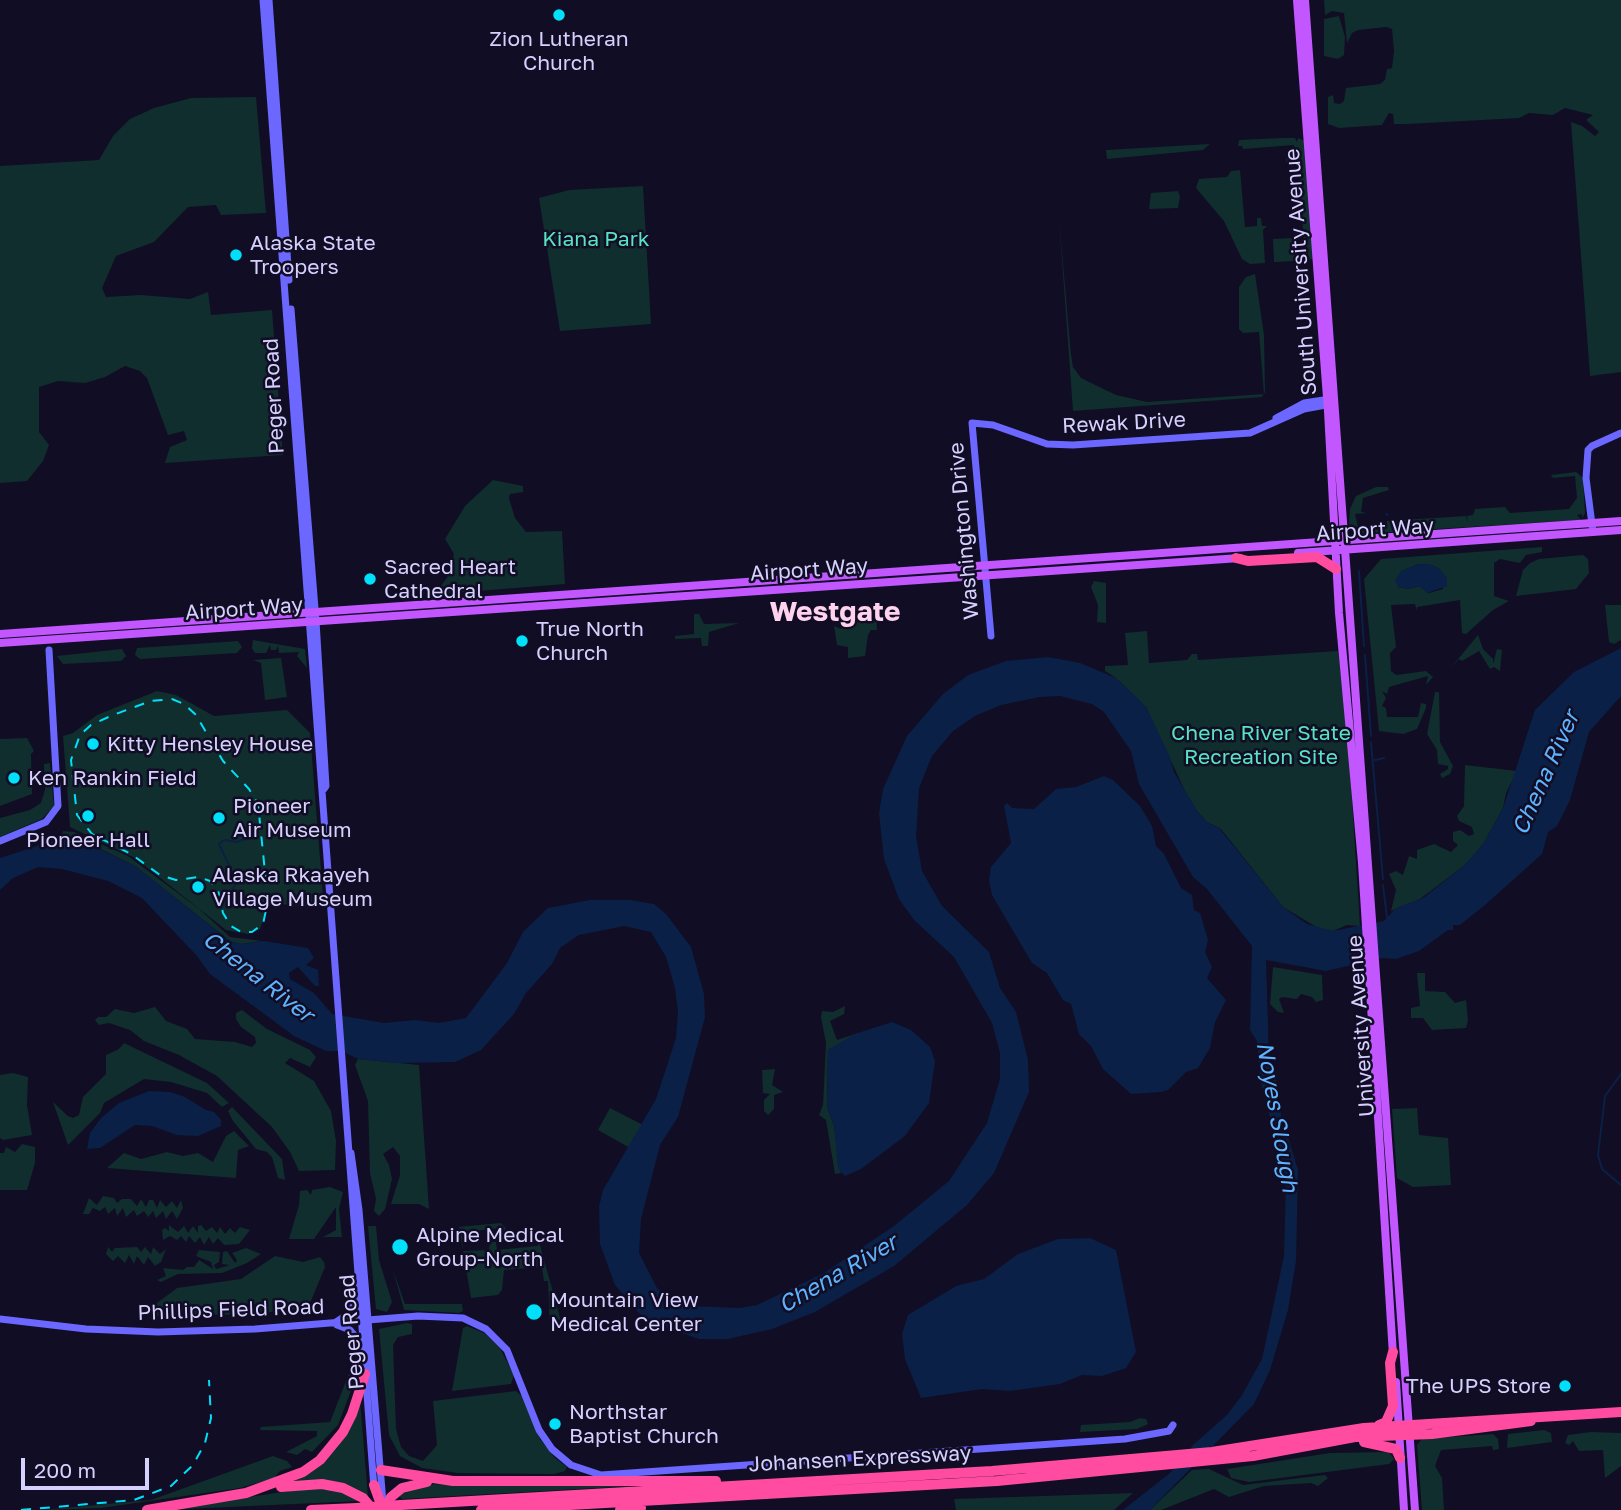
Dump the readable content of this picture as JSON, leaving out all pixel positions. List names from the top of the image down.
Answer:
{
  "streets": {
    "highway": ["Johansen Expressway"],
    "main road": [
      "South University Avenue",
      "Peger Road",
      "Rewak Drive",
      "Airport Way",
      "Washington Drive",
      "University Avenue",
      "Phillips Field Road"
    ]
  },
  "crossings": [
    ["South University Avenue", "Rewak Drive"],
    ["South University Avenue", "Airport Way"],
    ["South University Avenue", "University Avenue"],
    ["Peger Road", "Airport Way"],
    ["Peger Road", "Phillips Field Road"],
    ["Rewak Drive", "Washington Drive"],
    ["Airport Way", "Washington Drive"],
    ["Airport Way", "University Avenue"],
    ["University Avenue", "Johansen Expressway"]
  ],
  "districts": ["Westgate"],
  "water": ["Chena River", "Noyes Slough"],
  "parks": ["Kiana Park", "Chena River State Recreation Site"],
  "places": [
    "Zion Lutheran Church",
    "Alaska State Troopers",
    "Sacred Heart Cathedral",
    "True North Church",
    "Kitty Hensley House",
    "Ken Rankin Field",
    "Pioneer Hall",
    "Pioneer Air Museum",
    "Alaska Rkaayeh Village Museum",
    "Alpine Medical Group-North",
    "Mountain View Medical Center",
    "The UPS Store",
    "Northstar Baptist Church"
  ],
  "scale_bar": "200 m"
}
